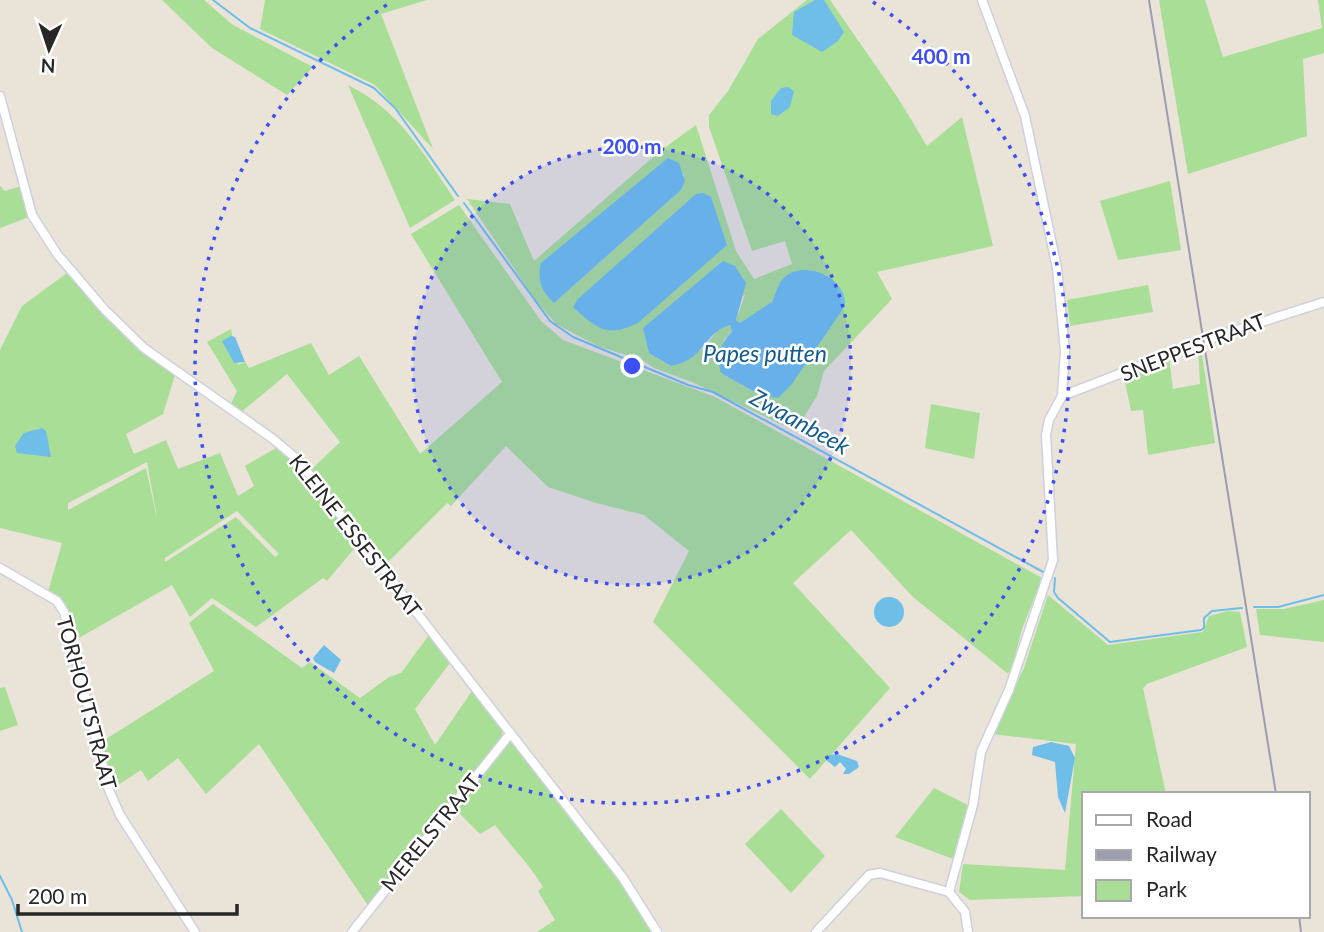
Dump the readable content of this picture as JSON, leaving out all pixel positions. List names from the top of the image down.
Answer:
{
  "streets": {
    "street": [
      "SNEPPESTRAAT",
      "KLEINE ESSESTRAAT",
      "TORHOUTSTRAAT",
      "MERELSTRAAT"
    ]
  },
  "crossings": [
    ["KLEINE ESSESTRAAT", "MERELSTRAAT"]
  ],
  "water": ["Papes putten", "Zwaanbeek"],
  "legend": ["Road", "Railway", "Park"],
  "scale_bar": "200 m",
  "north": "bottom",
  "rings": ["400 m", "200 m"]
}
